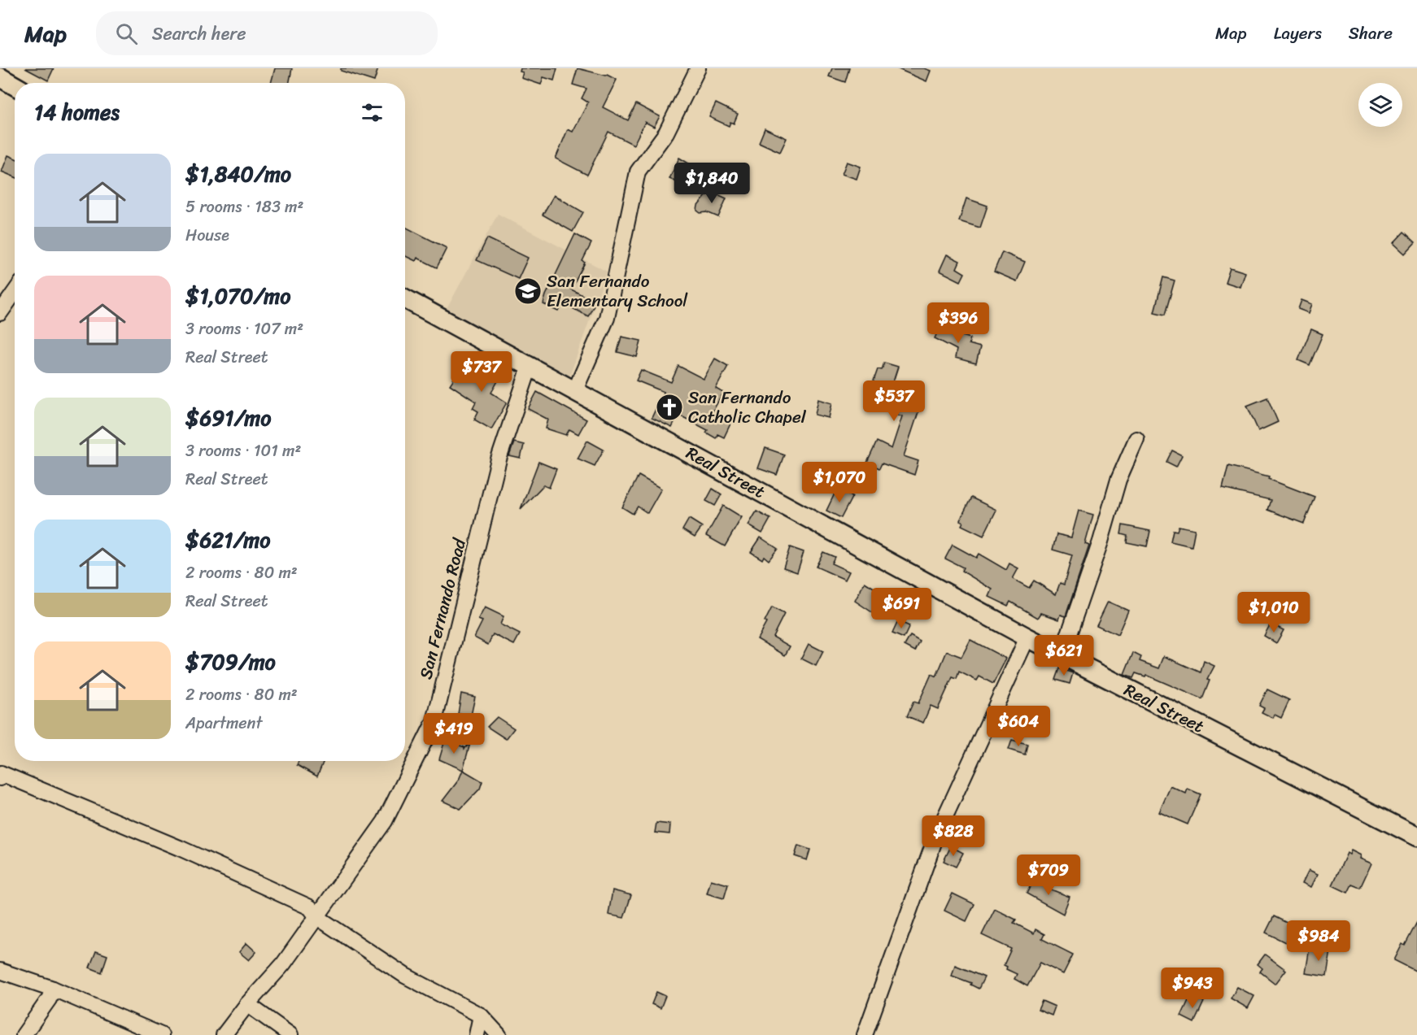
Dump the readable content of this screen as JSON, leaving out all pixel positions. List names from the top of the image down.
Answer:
{
  "streets": {
    "main road": ["Real Street"],
    "street": ["San Fernando Road"]
  },
  "crossings": [
    ["Real Street", "San Fernando Road"]
  ],
  "places": {
    "school or university": ["San Fernando Elementary School"],
    "church": ["San Fernando Catholic Chapel"]
  },
  "page": {
    "header": "Map",
    "search": "Search here",
    "nav": ["Map", "Layers", "Share"],
    "heading": "14 homes",
    "list": [
      {
        "name": "$1,840/mo",
        "note": "5 rooms · 183 m² · House"
      },
      {
        "name": "$1,070/mo",
        "note": "3 rooms · 107 m² · Real Street"
      },
      {
        "name": "$691/mo",
        "note": "3 rooms · 101 m² · Real Street"
      },
      {
        "name": "$621/mo",
        "note": "2 rooms · 80 m² · Real Street"
      },
      {
        "name": "$709/mo",
        "note": "2 rooms · 80 m² · Apartment"
      }
    ],
    "price": [
      "$1,840",
      "$396",
      "$737",
      "$537",
      "$1,070",
      "$691",
      "$1,010",
      "$621",
      "$604",
      "$419",
      "$828",
      "$709",
      "$984",
      "$943"
    ]
  }
}
